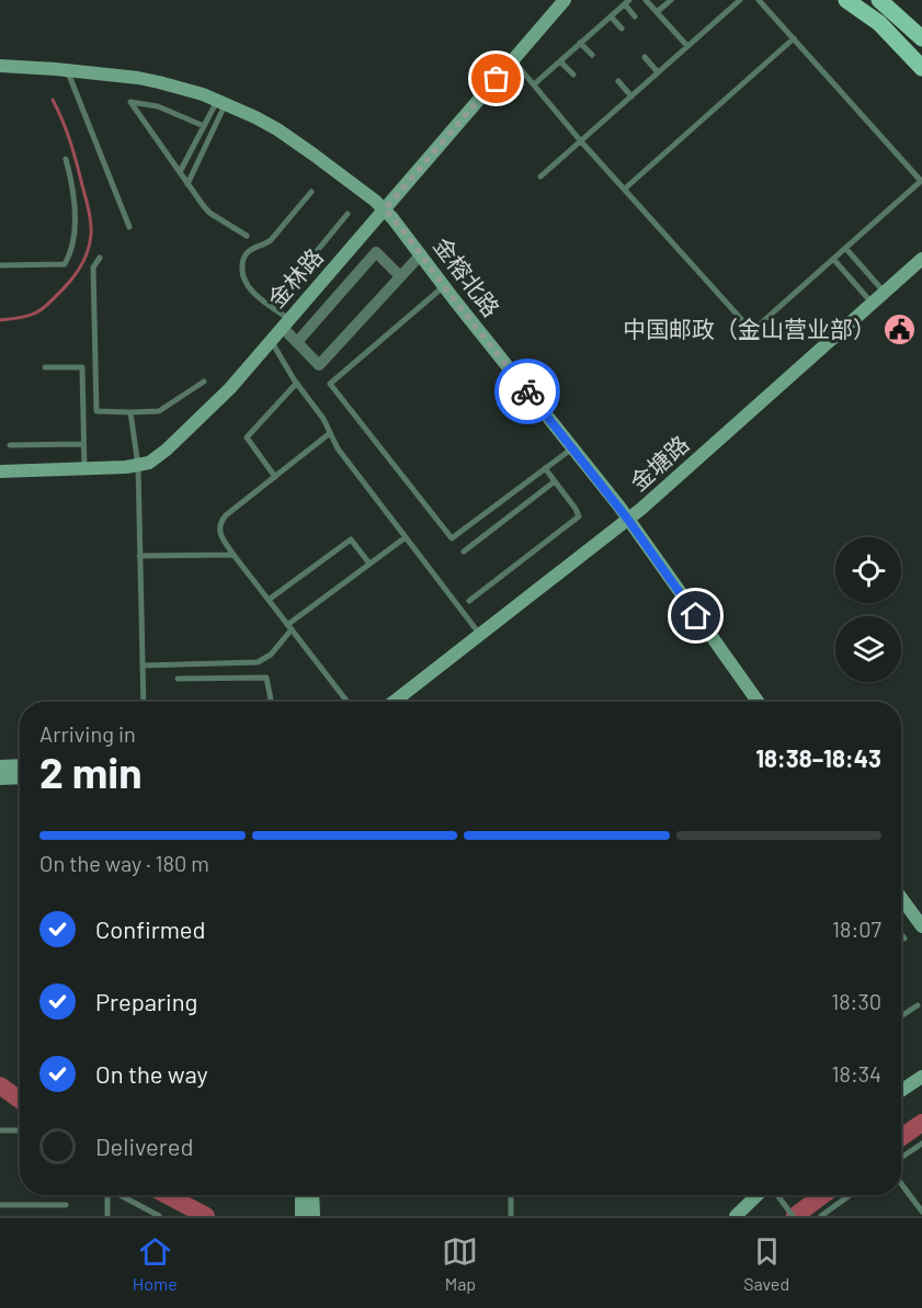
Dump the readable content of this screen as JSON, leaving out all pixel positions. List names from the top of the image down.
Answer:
{
  "streets": {
    "street": ["金榕北路", "金林路", "金塘路"]
  },
  "crossings": [
    ["金榕北路", "金林路"],
    ["金榕北路", "金塘路"]
  ],
  "places": {
    "public building": ["中国邮政（金山营业部）"]
  },
  "page": {
    "heading": ["2 min", "Arriving in", "18:38–18:43"],
    "bar": "On the way · 180 m",
    "list": [
      ["Confirmed", "18:07"],
      ["Preparing", "18:30"],
      ["On the way", "18:34"],
      "Delivered"
    ],
    "tabs": ["Home", "Map", "Saved"]
  }
}
